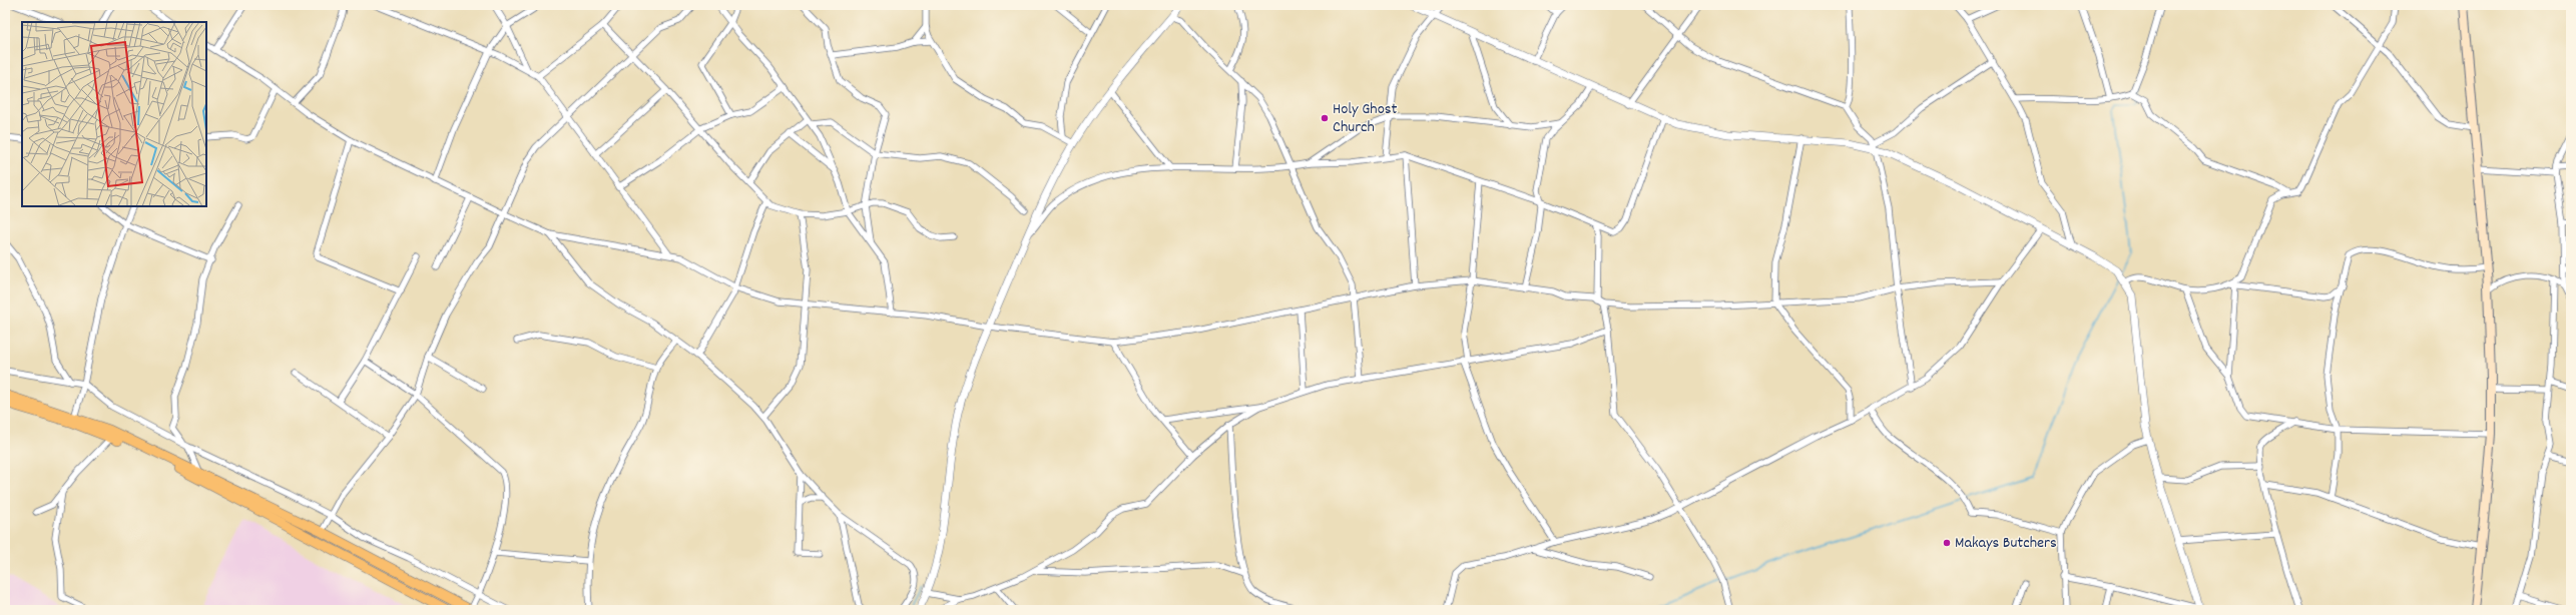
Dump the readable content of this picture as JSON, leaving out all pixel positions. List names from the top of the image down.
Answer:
{
  "places": ["Holy Ghost Church", "Makays Butchers"]
}
